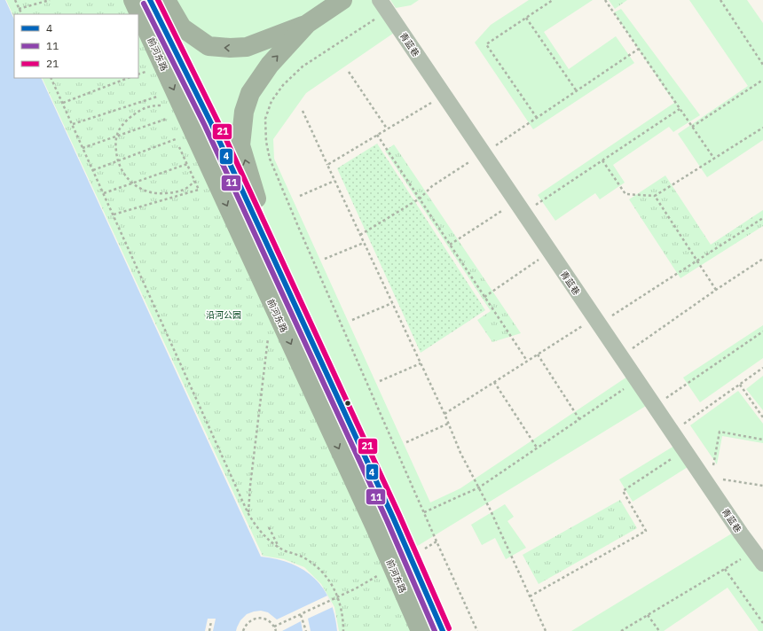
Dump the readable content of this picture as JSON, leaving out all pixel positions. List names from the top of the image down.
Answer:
{
  "streets": {
    "main road": ["前河东路"],
    "street": ["青蓝巷"]
  },
  "parks": ["沿河公园"],
  "lines": ["transit line 4", "transit line 21", "transit line 11"],
  "legend": ["4", "11", "21"]
}
